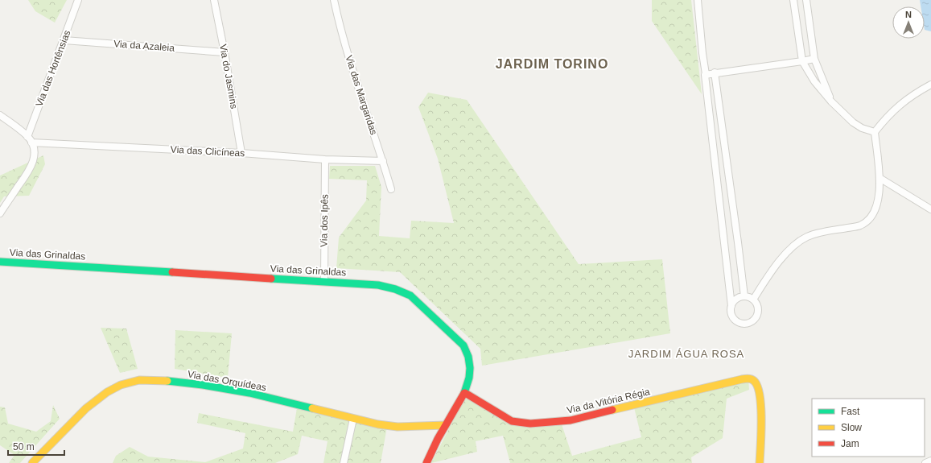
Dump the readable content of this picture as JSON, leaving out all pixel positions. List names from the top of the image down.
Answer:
{
  "streets": {
    "street": [
      "Via da Azaleia",
      "Via das Hortênsias",
      "Via do Jasmins",
      "Via das Margaridas",
      "Via das Clicíneas",
      "Via dos Ipês",
      "Via das Grinaldas",
      "Via das Orquídeas",
      "Via da Vitória Régia"
    ]
  },
  "crossings": [
    ["Via da Azaleia", "Via das Hortênsias"],
    ["Via da Azaleia", "Via do Jasmins"],
    ["Via do Jasmins", "Via das Clicíneas"],
    ["Via das Margaridas", "Via das Clicíneas"],
    ["Via das Clicíneas", "Via dos Ipês"],
    ["Via dos Ipês", "Via das Grinaldas"],
    ["Via das Grinaldas", "Via das Orquídeas"],
    ["Via das Grinaldas", "Via da Vitória Régia"]
  ],
  "districts": ["JARDIM TORINO", "JARDIM ÁGUA ROSA"],
  "legend": ["Fast", "Slow", "Jam"],
  "scale_bar": "50 m",
  "north": "top"
}
